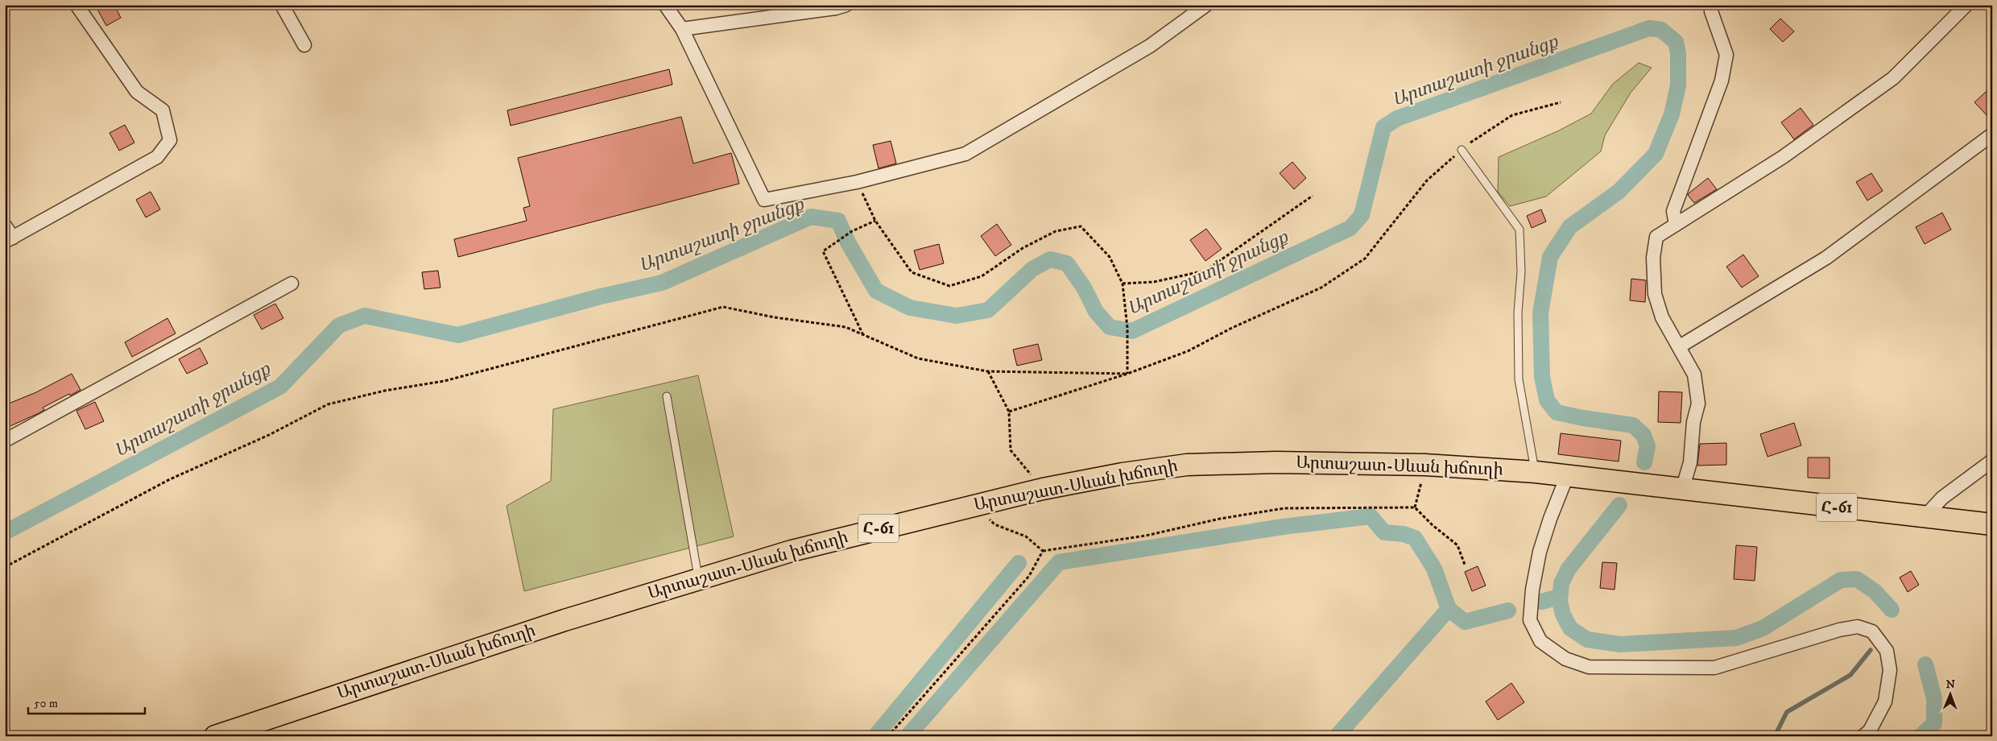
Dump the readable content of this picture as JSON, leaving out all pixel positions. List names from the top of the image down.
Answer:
{
  "streets": {
    "main road": ["Արտաշատ-Սևան խճուղի", "Հ-61"]
  },
  "water": ["Արտաշատի ջրանցք"],
  "scale_bar": "50 m",
  "north": "top"
}
